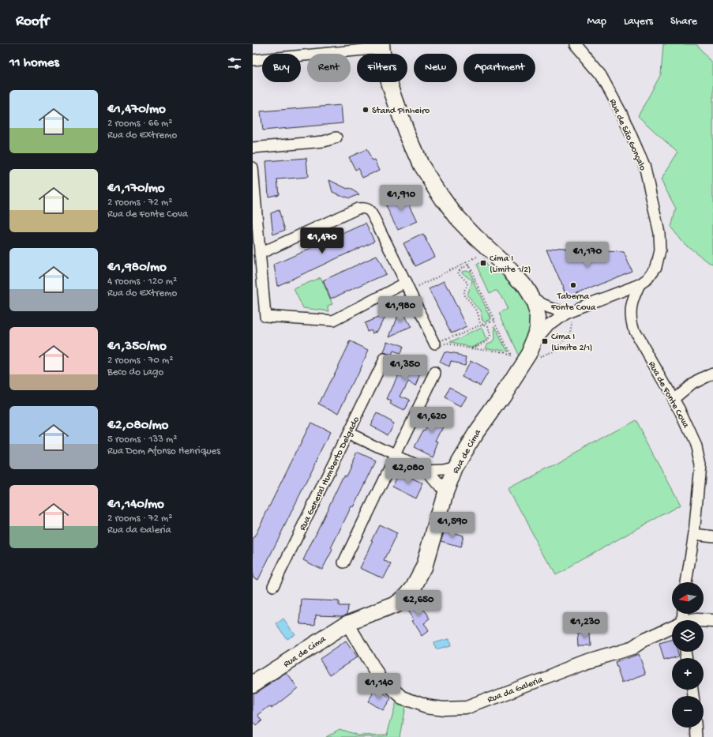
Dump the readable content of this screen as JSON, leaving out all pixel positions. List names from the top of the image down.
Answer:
{
  "streets": {
    "main road": ["Rua de Cima"],
    "street": [
      "Rua de São Gonçalo",
      "Rua de Fonte Cova",
      "Rua General Humberto Delgado",
      "Rua da Galeria"
    ]
  },
  "crossings": [
    ["Rua de São Gonçalo", "Rua de Fonte Cova"],
    ["Rua de Cima", "Rua da Galeria"]
  ],
  "places": {
    "other": ["Stand Pinheiro", "Taberna Fonte Cova"],
    "transit": ["Cima I (Limite 1/2)", "Cima I (Limite 2/1)"]
  },
  "north": "left",
  "page": {
    "header": "Roofr",
    "nav": ["Map", "Layers", "Share"],
    "heading": "11 homes",
    "chip": [
      "Buy",
      "Rent",
      "Filters",
      "New",
      "Apartment"
    ],
    "list": [
      {
        "name": "€1,470/mo",
        "note": "2 rooms · 66 m² · Rua do Extremo"
      },
      {
        "name": "€1,170/mo",
        "note": "2 rooms · 72 m² · Rua de Fonte Cova"
      },
      {
        "name": "€1,980/mo",
        "note": "4 rooms · 120 m² · Rua do Extremo"
      },
      {
        "name": "€1,350/mo",
        "note": "2 rooms · 70 m² · Beco do Lago"
      },
      {
        "name": "€2,080/mo",
        "note": "5 rooms · 133 m² · Rua Dom Afonso Henriques"
      },
      {
        "name": "€1,140/mo",
        "note": "2 rooms · 72 m² · Rua da Galeria"
      }
    ],
    "price": [
      "€1,910",
      "€1,470",
      "€1,170",
      "€1,980",
      "€1,350",
      "€1,620",
      "€2,080",
      "€1,590",
      "€2,650",
      "€1,230",
      "€1,140"
    ],
    "map_buttons": ["+", "−"]
  }
}
